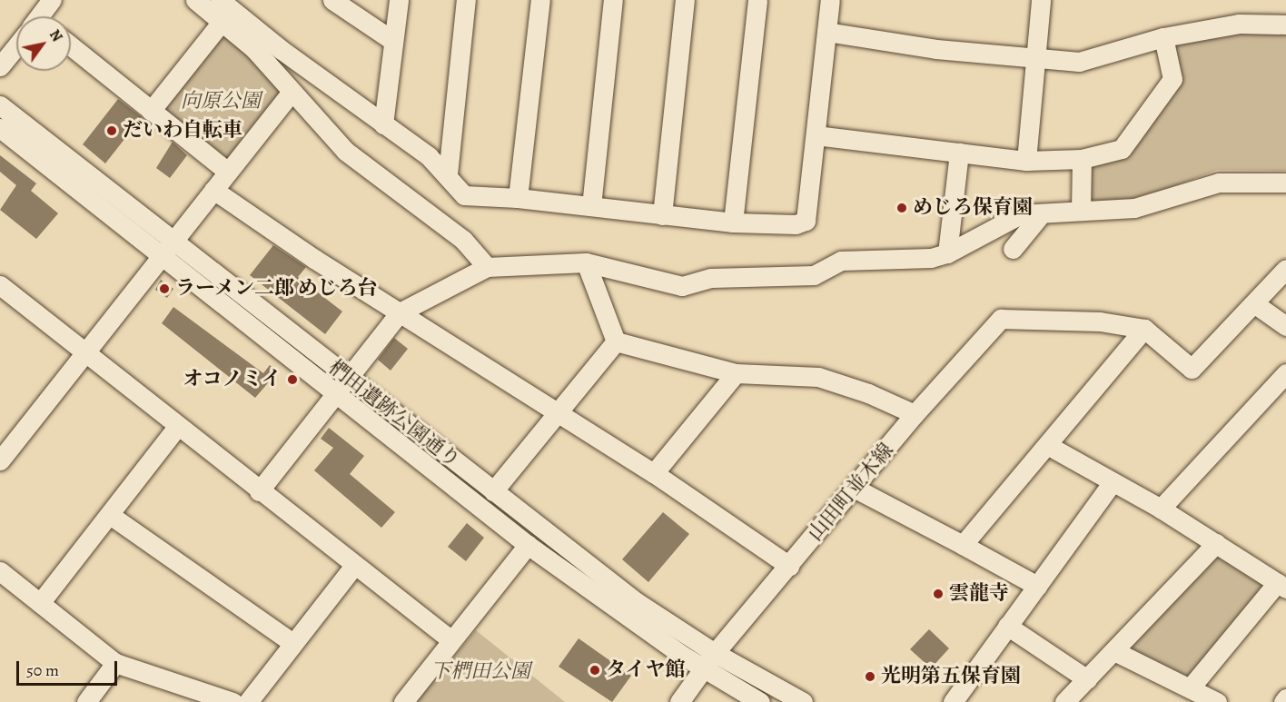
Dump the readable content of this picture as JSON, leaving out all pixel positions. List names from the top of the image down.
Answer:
{
  "streets": {
    "street": ["椚田遺跡公園通り", "山田町並木線"]
  },
  "crossings": [
    ["椚田遺跡公園通り", "山田町並木線"]
  ],
  "parks": ["向原公園", "下椚田公園"],
  "places": [
    "だいわ自転車",
    "めじろ保育園",
    "ラーメン二郎 めじろ台",
    "オコノミイ",
    "雲龍寺",
    "タイヤ館",
    "光明第五保育園"
  ],
  "scale_bar": "50 m",
  "north": "top right"
}
